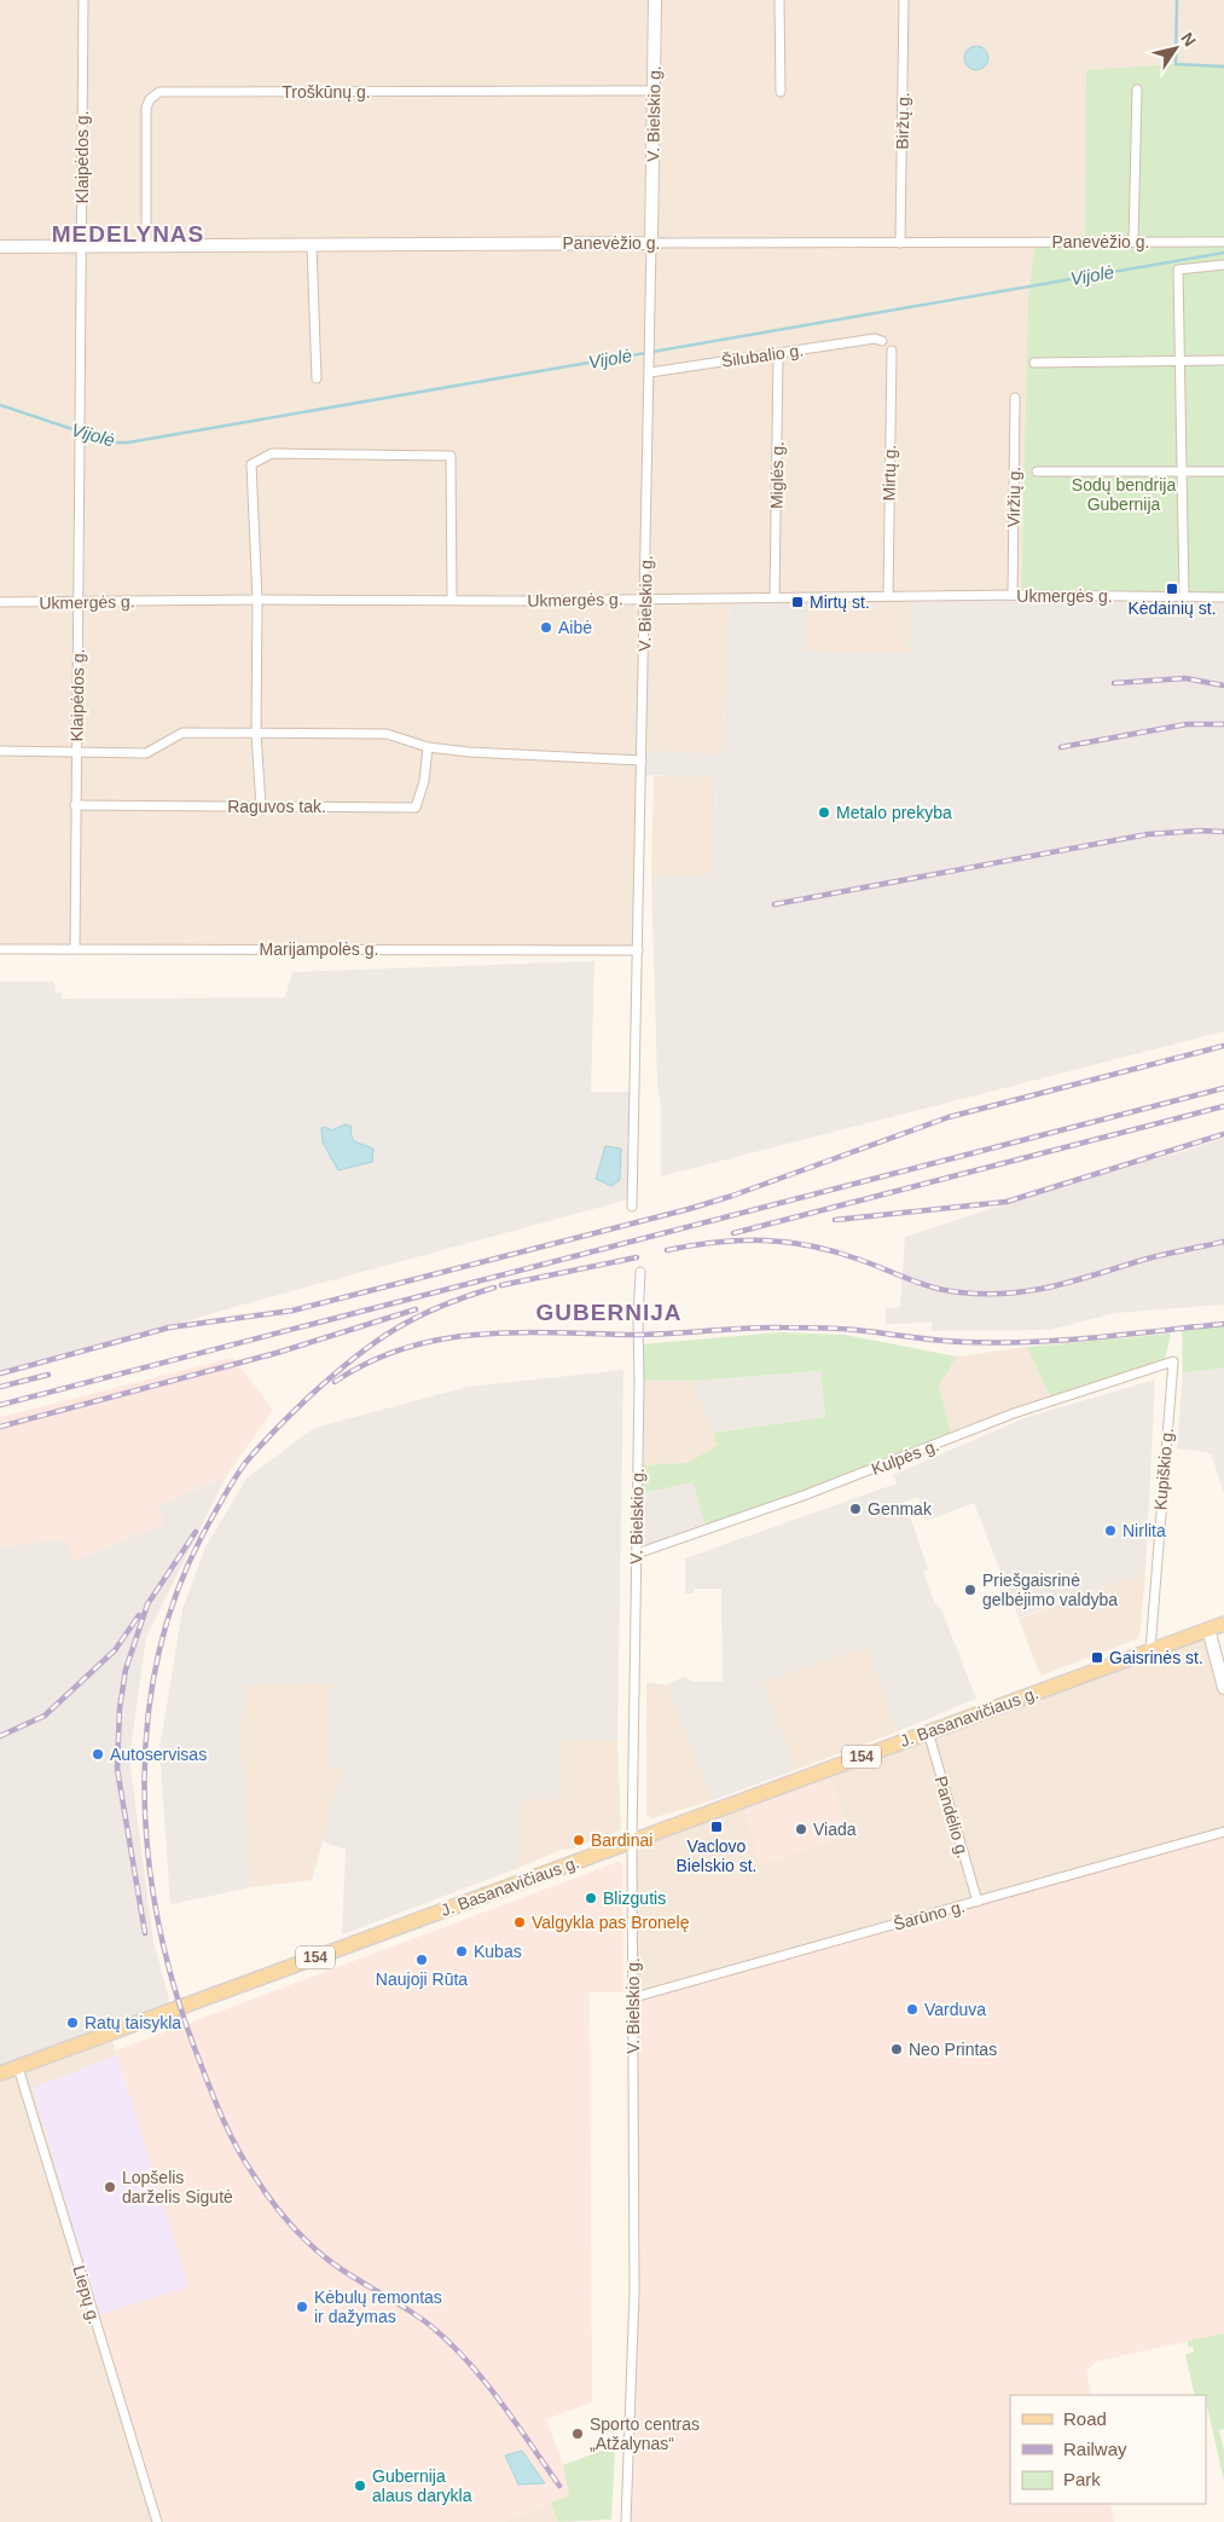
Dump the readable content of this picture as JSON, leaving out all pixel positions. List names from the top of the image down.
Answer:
{
  "streets": {
    "main road": ["J. Basanavičiaus g.", "154"],
    "street": [
      "Troškūnų g.",
      "V. Bielskio g.",
      "Biržų g.",
      "Klaipėdos g.",
      "Panevėžio g.",
      "Šilubalio g.",
      "Mirtų g.",
      "Miglės g.",
      "Viržių g.",
      "Ukmergės g.",
      "Raguvos tak.",
      "Marijampolės g.",
      "Kulpės g.",
      "Kupiškio g.",
      "Pandėlio g.",
      "Šarūno g.",
      "Liepų g."
    ]
  },
  "crossings": [
    ["Troškūnų g.", "V. Bielskio g."],
    ["Troškūnų g.", "Panevėžio g."],
    ["V. Bielskio g.", "Panevėžio g."],
    ["V. Bielskio g.", "Šilubalio g."],
    ["V. Bielskio g.", "Ukmergės g."],
    ["V. Bielskio g.", "Marijampolės g."],
    ["V. Bielskio g.", "Kulpės g."],
    ["V. Bielskio g.", "J. Basanavičiaus g."],
    ["V. Bielskio g.", "Šarūno g."],
    ["Biržų g.", "Panevėžio g."],
    ["Klaipėdos g.", "Panevėžio g."],
    ["Klaipėdos g.", "Ukmergės g."],
    ["Klaipėdos g.", "Raguvos tak."],
    ["Klaipėdos g.", "Marijampolės g."],
    ["Šilubalio g.", "Miglės g."],
    ["Mirtų g.", "Ukmergės g."],
    ["Miglės g.", "Ukmergės g."],
    ["Viržių g.", "Ukmergės g."],
    ["Kulpės g.", "Kupiškio g."],
    ["Kupiškio g.", "J. Basanavičiaus g."],
    ["J. Basanavičiaus g.", "Pandėlio g."],
    ["J. Basanavičiaus g.", "Liepų g."],
    ["Pandėlio g.", "Šarūno g."]
  ],
  "districts": ["MEDELYNAS", "GUBERNIJA"],
  "water": ["Vijolė"],
  "parks": ["Sodų bendrija Gubernija"],
  "places": {
    "transit": [
      "Kėdainių st.",
      "Mirtų st.",
      "Gaisrinės st.",
      "Vaclovo Bielskio st."
    ],
    "other": [
      "Aibė",
      "Metalo prekyba",
      "Genmak",
      "Nirlita",
      "Priešgaisrinė gelbėjimo valdyba",
      "Autoservisas",
      "Viada",
      "Bardinai",
      "Blizgutis",
      "Valgykla pas Bronelę",
      "Kubas",
      "Naujoji Rūta",
      "Varduva",
      "Ratų taisykla",
      "Neo Printas",
      "Lopšelis darželis Sigutė",
      "Kėbulų remontas ir dažymas",
      "Sporto centras „Atžalynas“",
      "Gubernija alaus darykla"
    ]
  },
  "legend": ["Road", "Railway", "Park"],
  "north": "top right"
}
